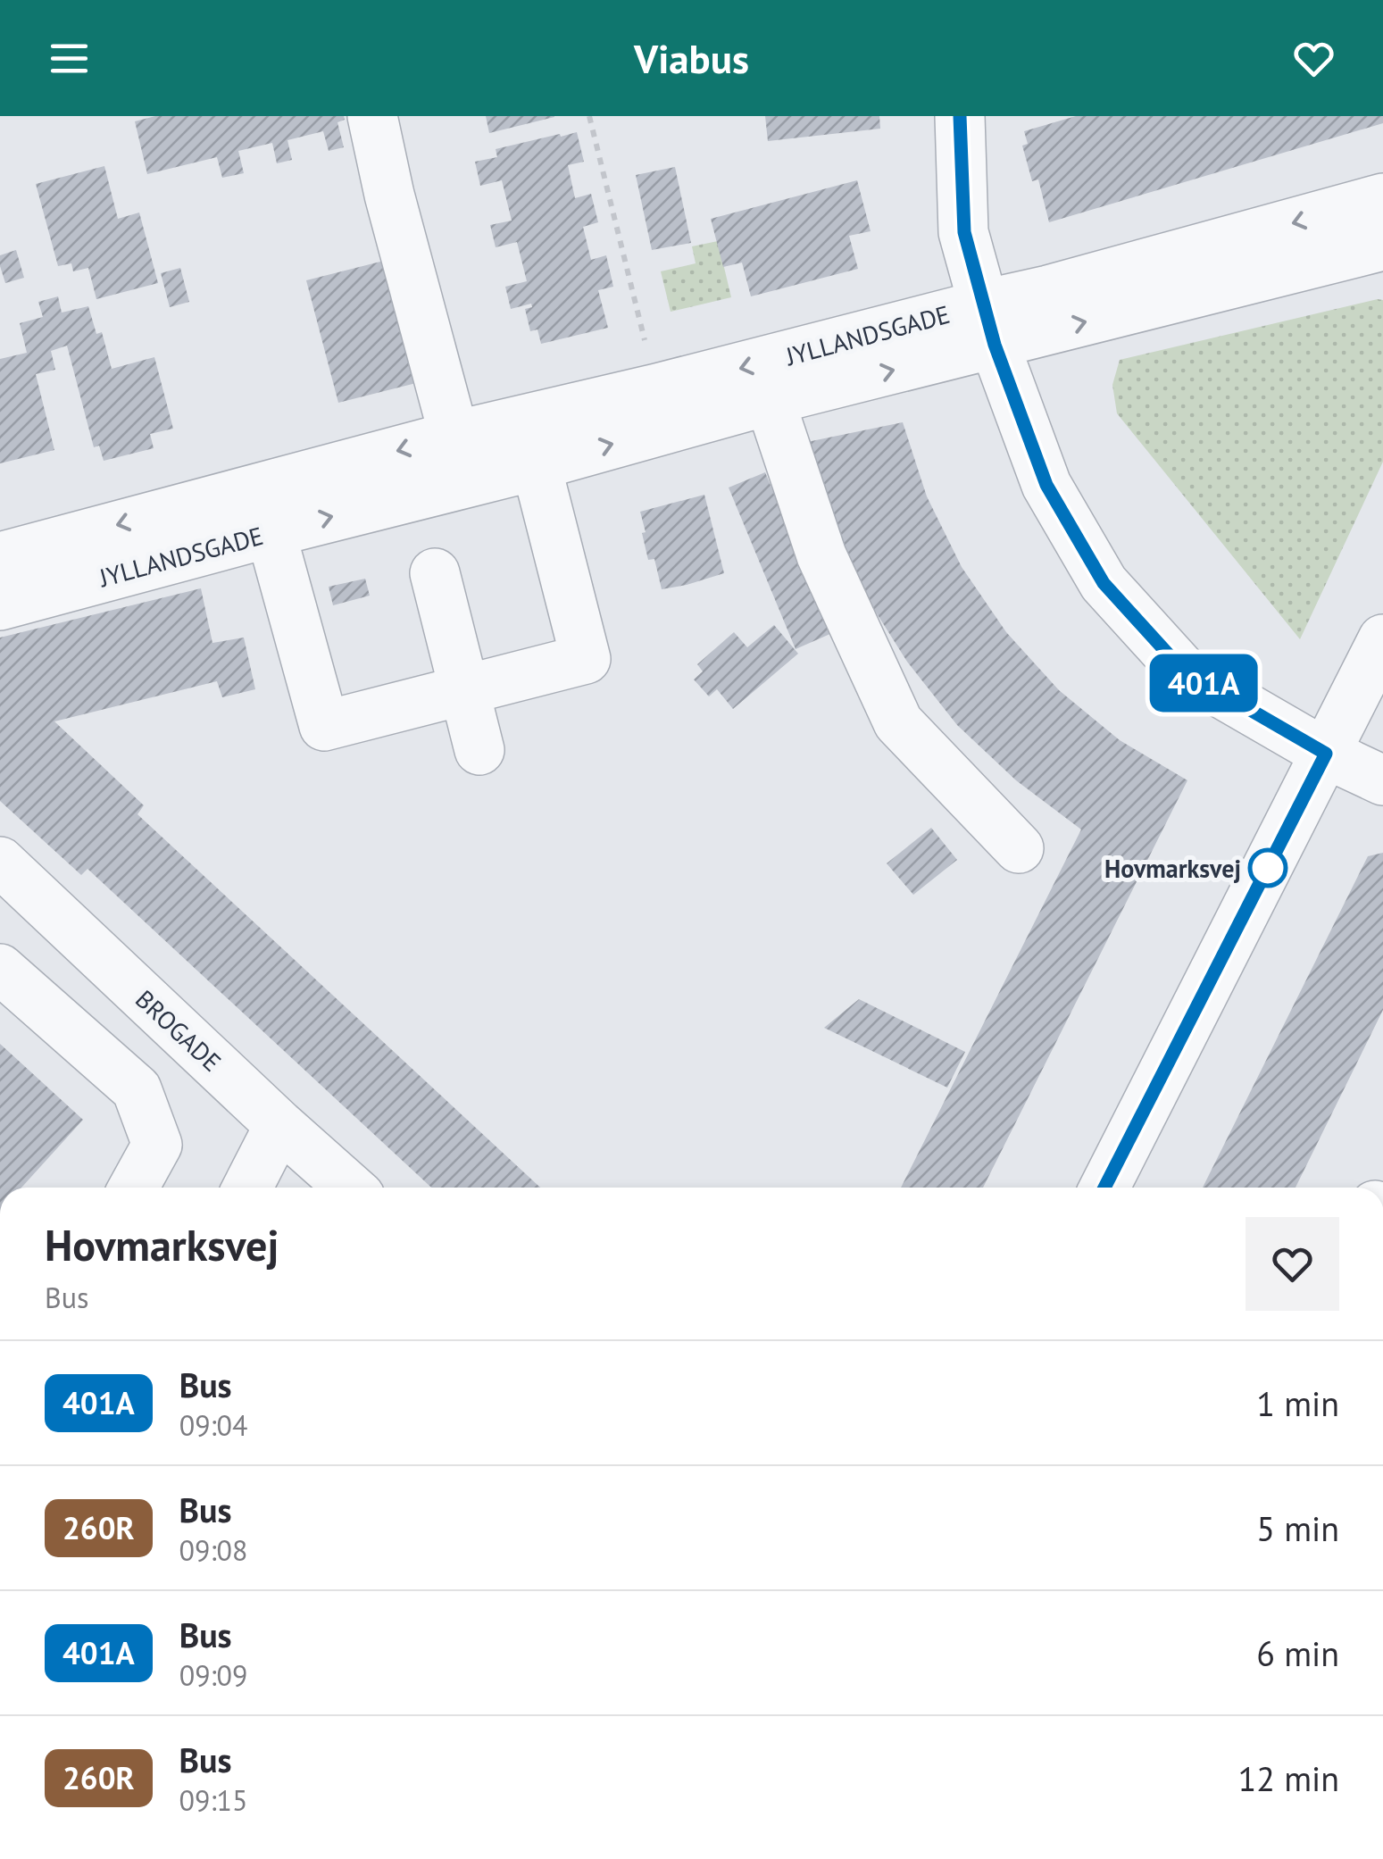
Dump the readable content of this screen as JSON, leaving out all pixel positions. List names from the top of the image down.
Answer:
{
  "streets": {
    "street": ["JYLLANDSGADE", "BROGADE"]
  },
  "places": ["Hovmarksvej"],
  "lines": ["bus line 401A"],
  "page": {
    "header": "Viabus",
    "on_map": "401A",
    "heading": ["Hovmarksvej", "Bus"],
    "list": [
      {
        "mark": "401A",
        "name": "Bus",
        "note": "09:04",
        "value": "1 min"
      },
      {
        "mark": "260R",
        "name": "Bus",
        "note": "09:08",
        "value": "5 min"
      },
      {
        "mark": "401A",
        "name": "Bus",
        "note": "09:09",
        "value": "6 min"
      },
      {
        "mark": "260R",
        "name": "Bus",
        "note": "09:15",
        "value": "12 min"
      }
    ]
  }
}
